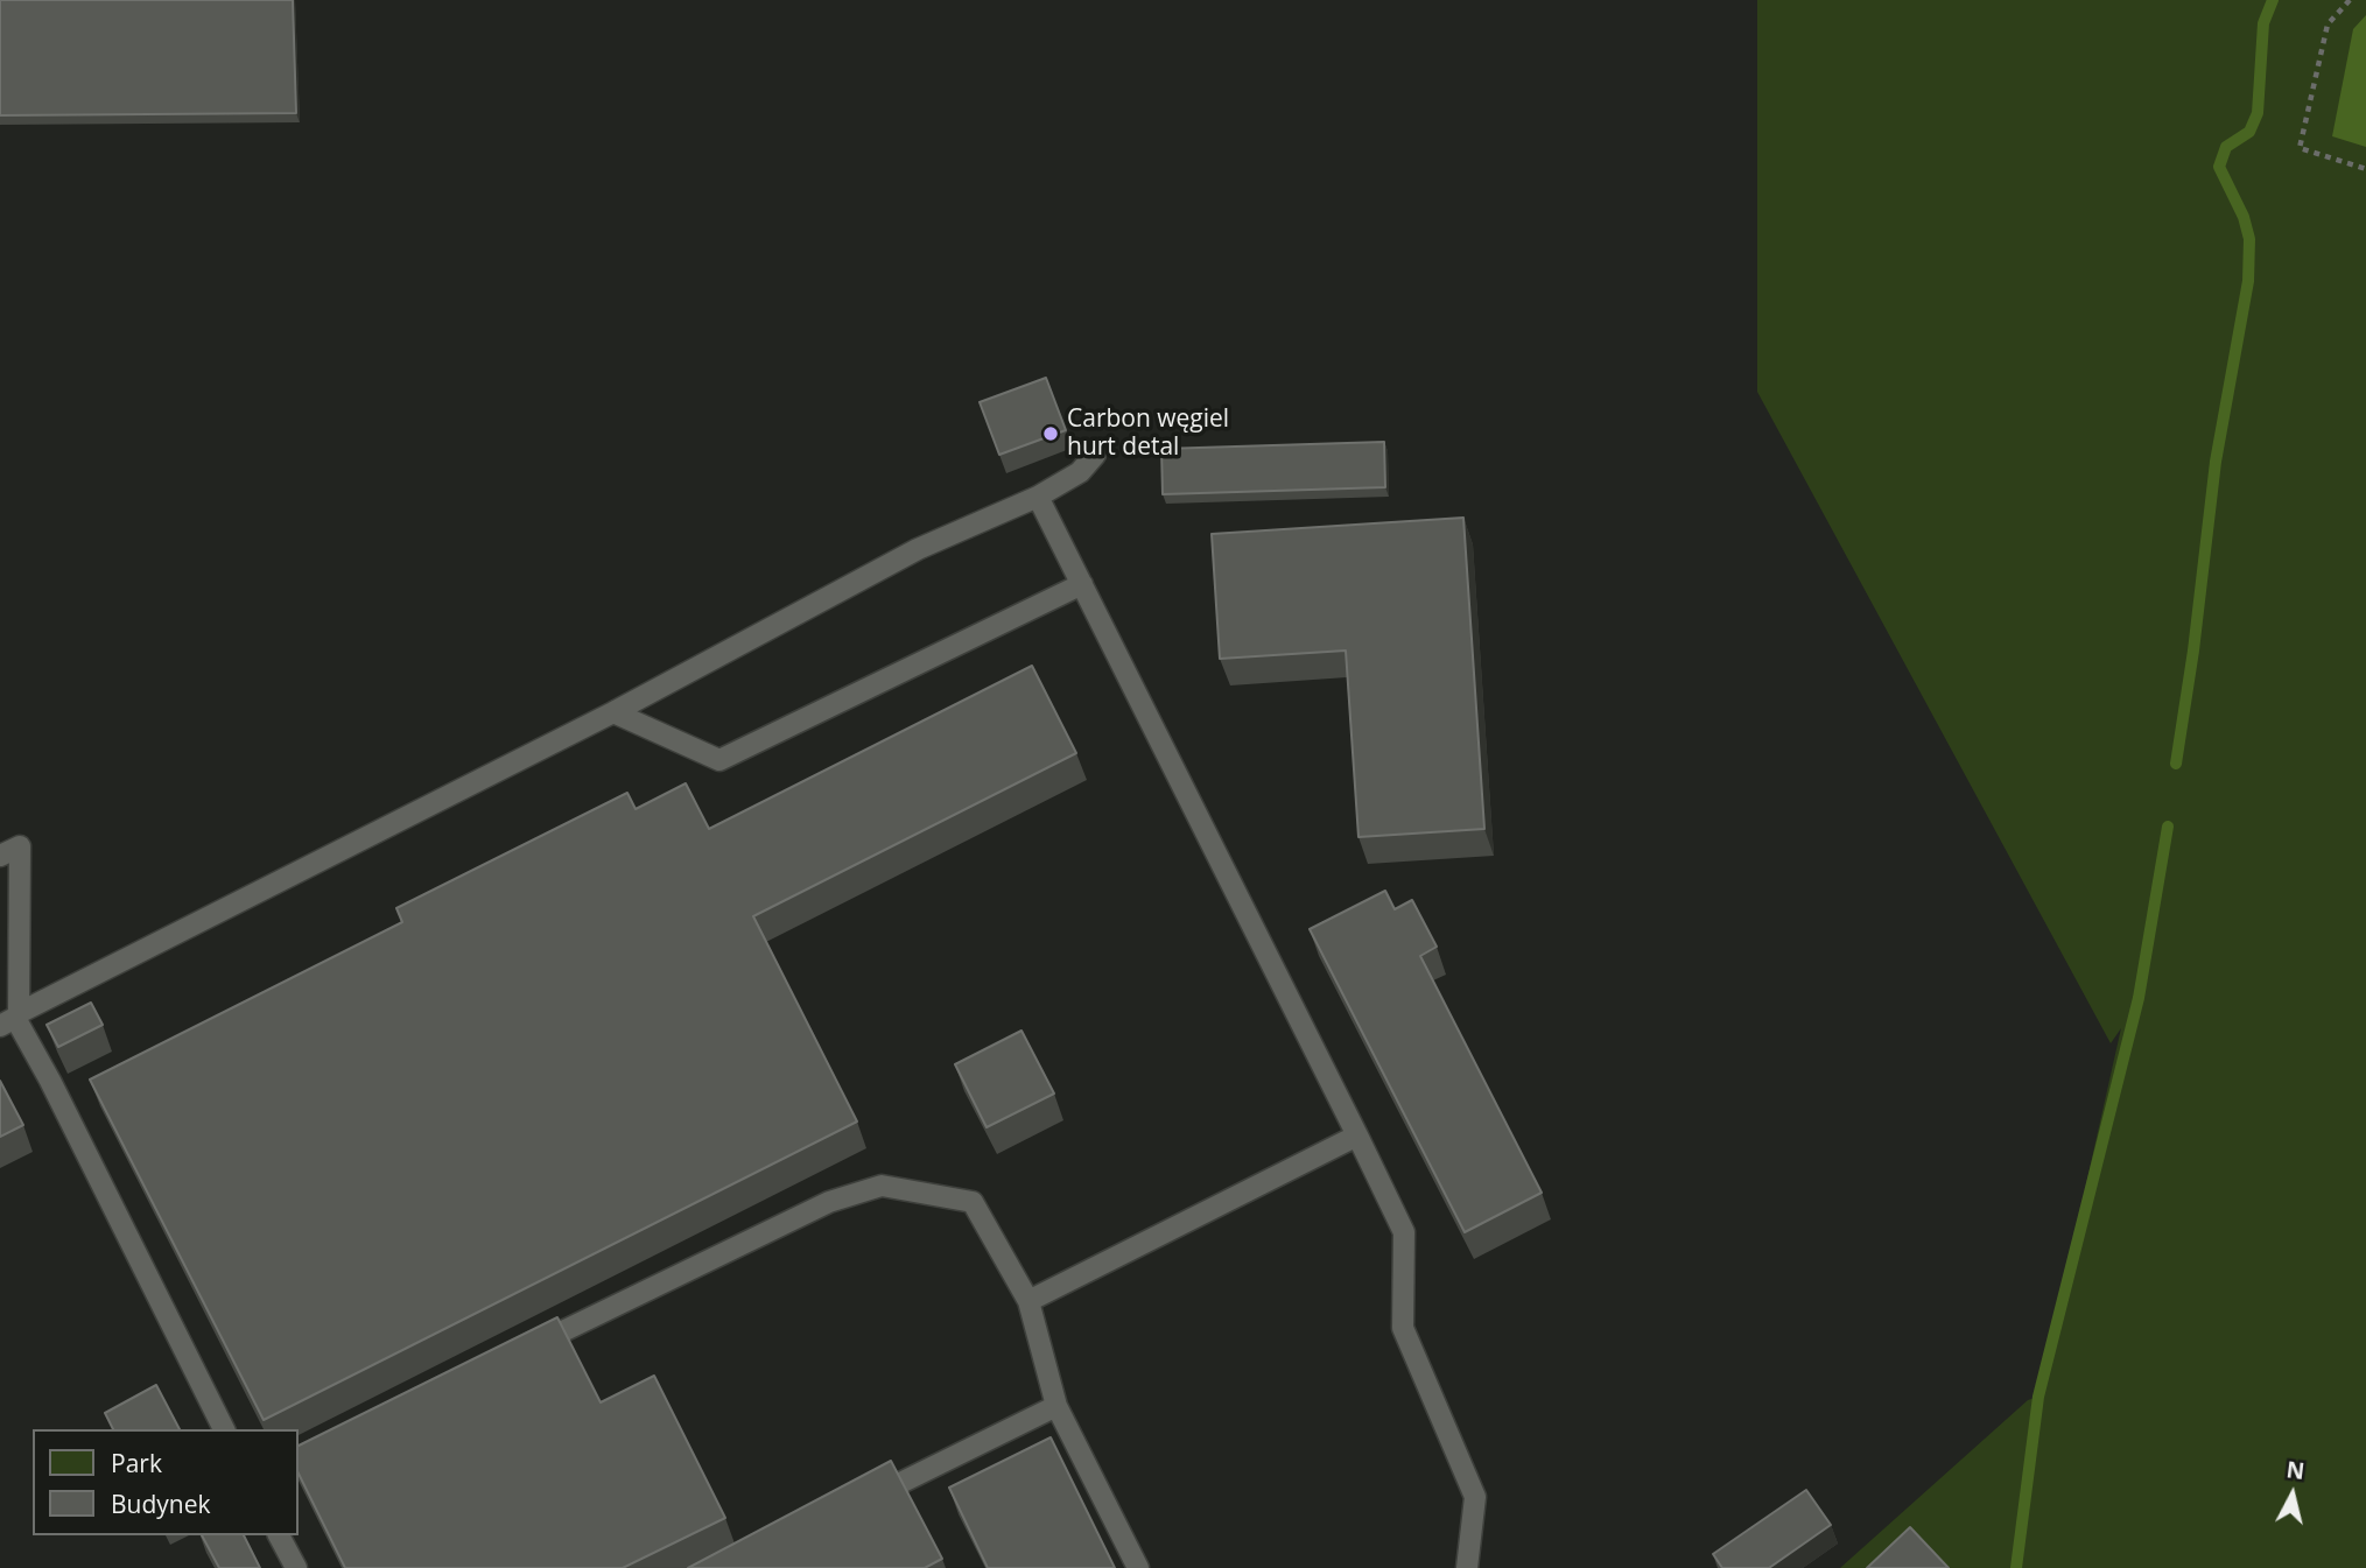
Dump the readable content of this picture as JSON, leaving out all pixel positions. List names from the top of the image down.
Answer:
{
  "places": ["Carbon węgiel hurt detal"],
  "legend": ["Park", "Budynek"],
  "north": "top"
}
